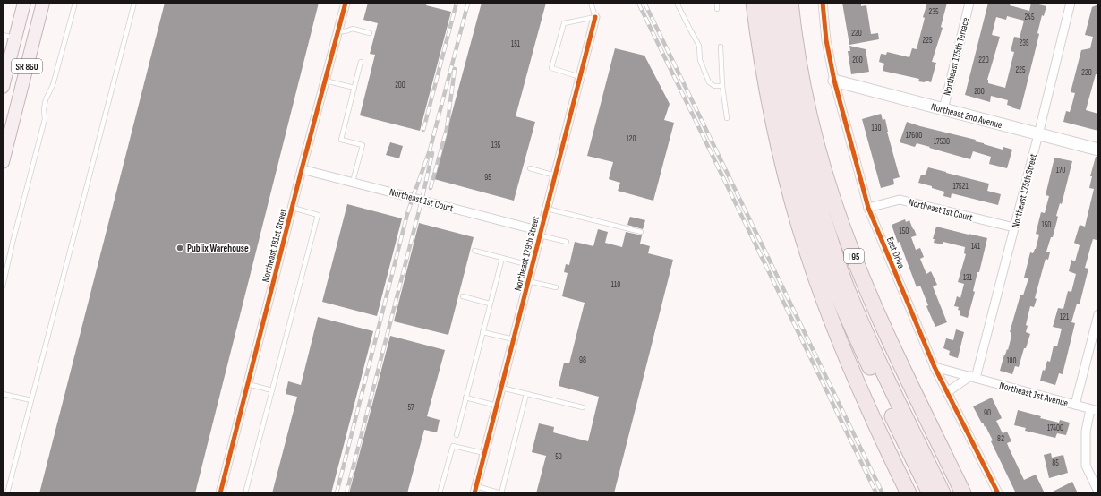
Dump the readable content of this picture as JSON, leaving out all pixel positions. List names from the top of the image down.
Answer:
{
  "streets": {
    "highway": ["I 95"],
    "main road": ["SR 860"],
    "street": [
      "Northeast 175th Terrace",
      "Northeast 2nd Avenue",
      "Northeast 175th Street",
      "Northeast 1st Court",
      "Northeast 181st Street",
      "East Drive",
      "Northeast 179th Street",
      "Northeast 1st Avenue"
    ]
  },
  "crossings": [
    ["Northeast 175th Terrace", "Northeast 2nd Avenue"],
    ["Northeast 2nd Avenue", "Northeast 175th Street"],
    ["Northeast 2nd Avenue", "East Drive"],
    ["Northeast 175th Street", "Northeast 1st Court"],
    ["Northeast 175th Street", "Northeast 1st Avenue"],
    ["Northeast 1st Court", "Northeast 181st Street"],
    ["Northeast 1st Court", "East Drive"],
    ["Northeast 1st Court", "Northeast 179th Street"],
    ["East Drive", "Northeast 1st Avenue"]
  ],
  "places": ["Publix Warehouse"],
  "house_numbers": [
    "235",
    "245",
    "220",
    "225",
    "235",
    "151",
    "200",
    "220",
    "225",
    "220",
    "200",
    "200",
    "190",
    "17600",
    "120",
    "17530",
    "135",
    "170",
    "95",
    "17521",
    "150",
    "150",
    "141",
    "131",
    "110",
    "121",
    "98",
    "100",
    "57",
    "90",
    "17400",
    "82",
    "50",
    "85"
  ]
}
